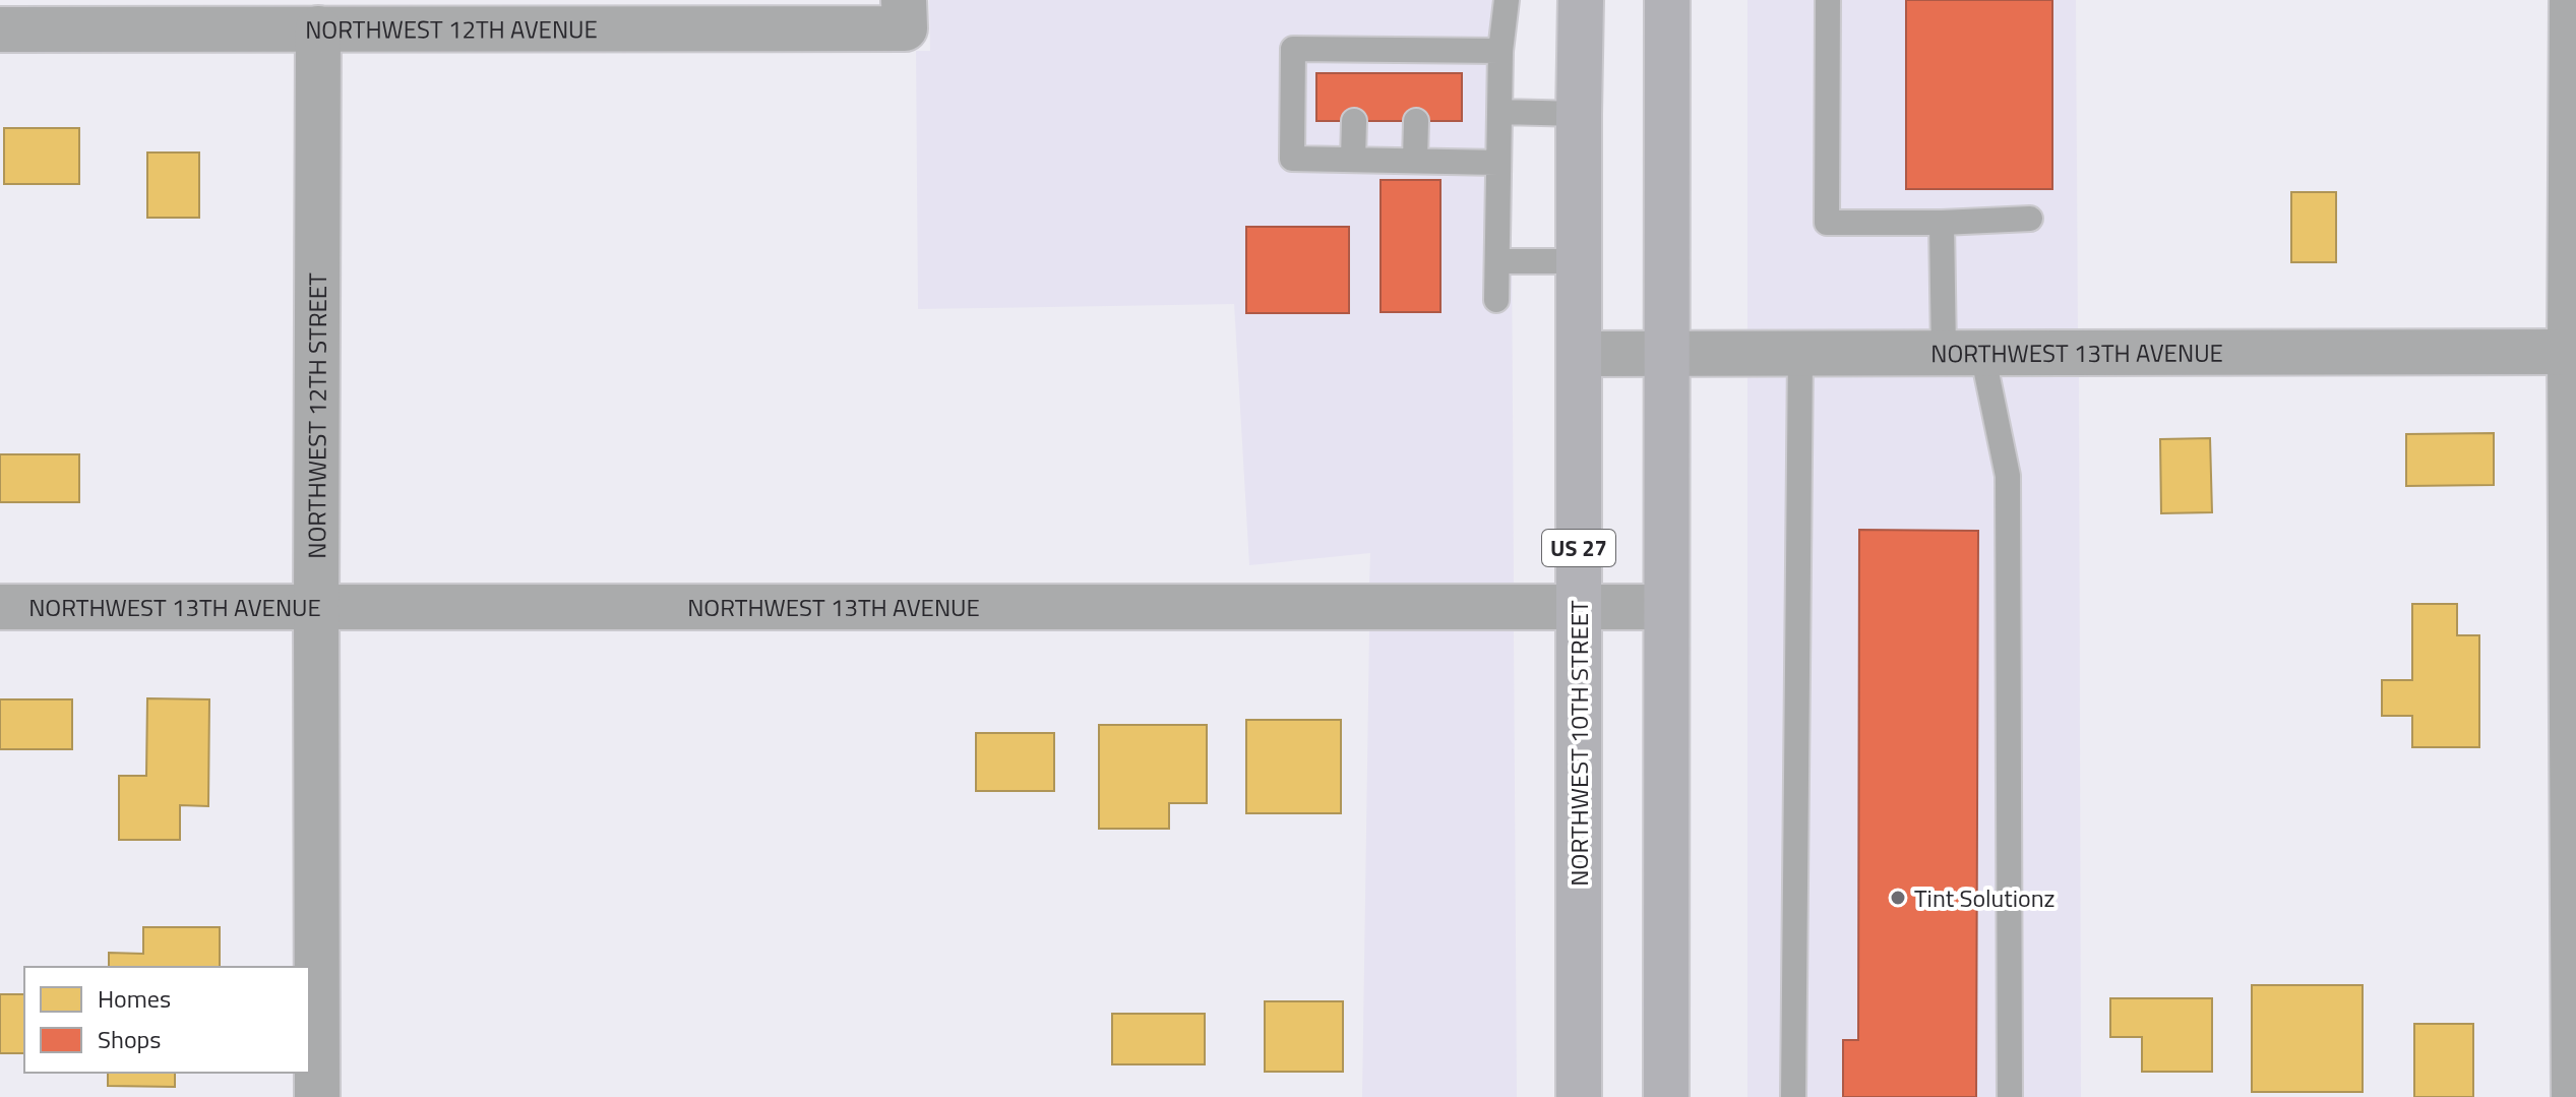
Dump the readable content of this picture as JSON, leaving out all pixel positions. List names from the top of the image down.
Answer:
{
  "streets": {
    "highway": ["US 27", "NORTHWEST 10TH STREET"],
    "street": ["NORTHWEST 12TH AVENUE", "NORTHWEST 13TH AVENUE", "NORTHWEST 12TH STREET"]
  },
  "crossings": [
    ["NORTHWEST 12TH AVENUE", "NORTHWEST 12TH STREET"],
    ["NORTHWEST 13TH AVENUE", "NORTHWEST 12TH STREET"],
    ["NORTHWEST 13TH AVENUE", "NORTHWEST 10TH STREET"]
  ],
  "places": ["Tint Solutionz"],
  "legend": ["Homes", "Shops"]
}
